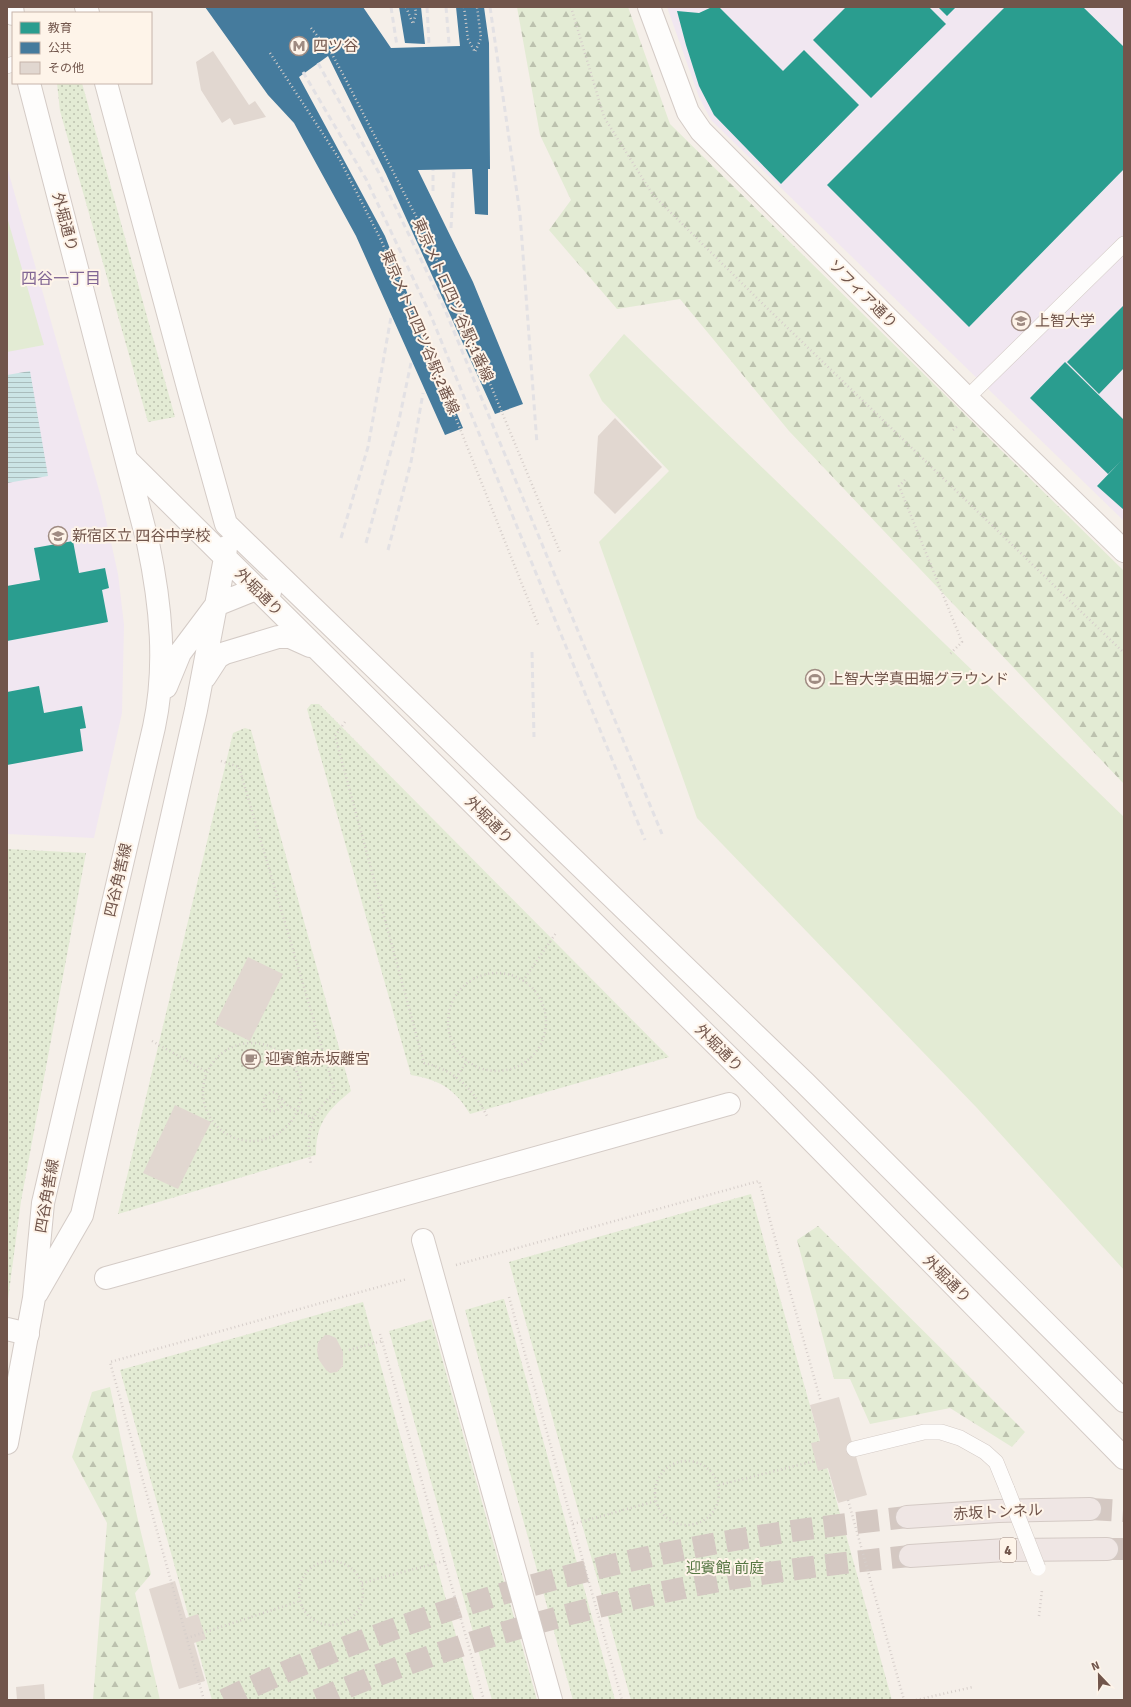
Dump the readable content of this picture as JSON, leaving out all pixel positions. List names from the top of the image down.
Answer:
{
  "streets": {
    "highway": ["赤坂トンネル", "4"],
    "main road": ["外堀通り", "ソフィア通り", "四谷角筈線"],
    "path": ["東京メトロ四ツ谷駅;1番線", "東京メトロ四ツ谷駅;2番線"]
  },
  "crossings": [
    ["外堀通り", "四谷角筈線"]
  ],
  "districts": ["四谷一丁目"],
  "parks": ["迎賓館 前庭"],
  "places": {
    "metro station": ["四ツ谷"],
    "school or university": ["上智大学", "新宿区立 四谷中学校"],
    "sports": ["上智大学真田堀グラウンド"],
    "cafe": ["迎賓館赤坂離宮"]
  },
  "legend": ["教育", "公共", "その他"],
  "north": "top"
}
